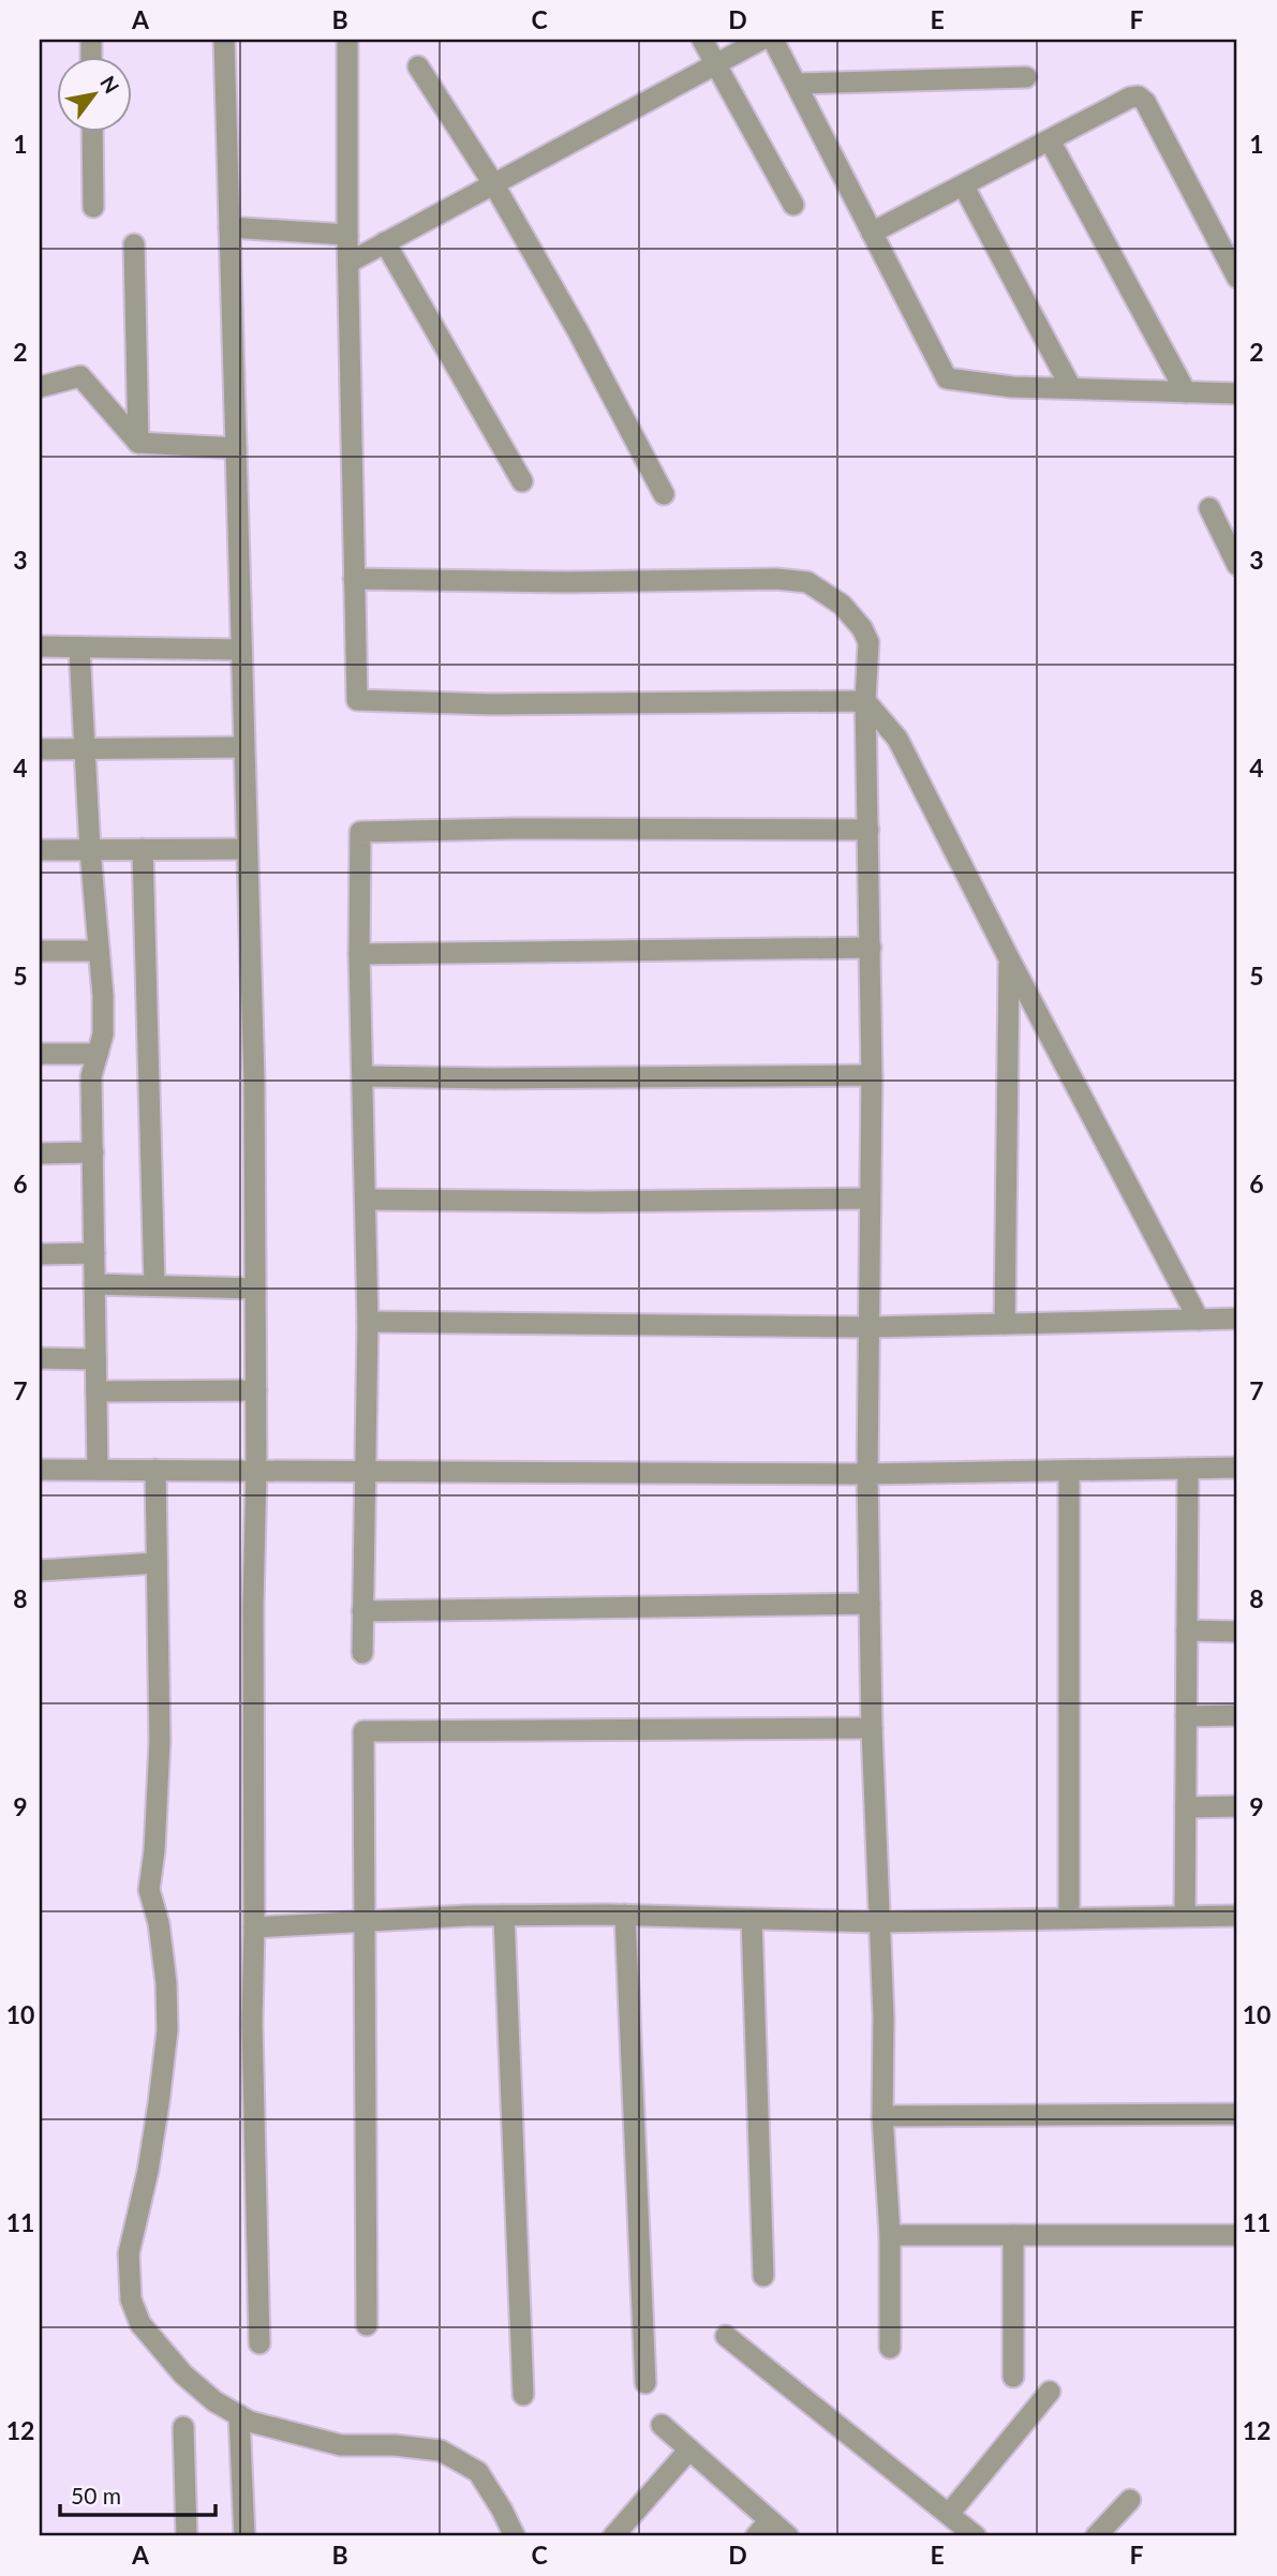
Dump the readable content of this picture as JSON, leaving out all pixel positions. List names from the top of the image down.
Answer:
{
  "scale_bar": "50 m",
  "north": "top right",
  "grid": {
    "columns": [
      "A",
      "B",
      "C",
      "D",
      "E",
      "F"
    ],
    "rows": [
      "1",
      "2",
      "3",
      "4",
      "5",
      "6",
      "7",
      "8",
      "9",
      "10",
      "11",
      "12"
    ]
  }
}
